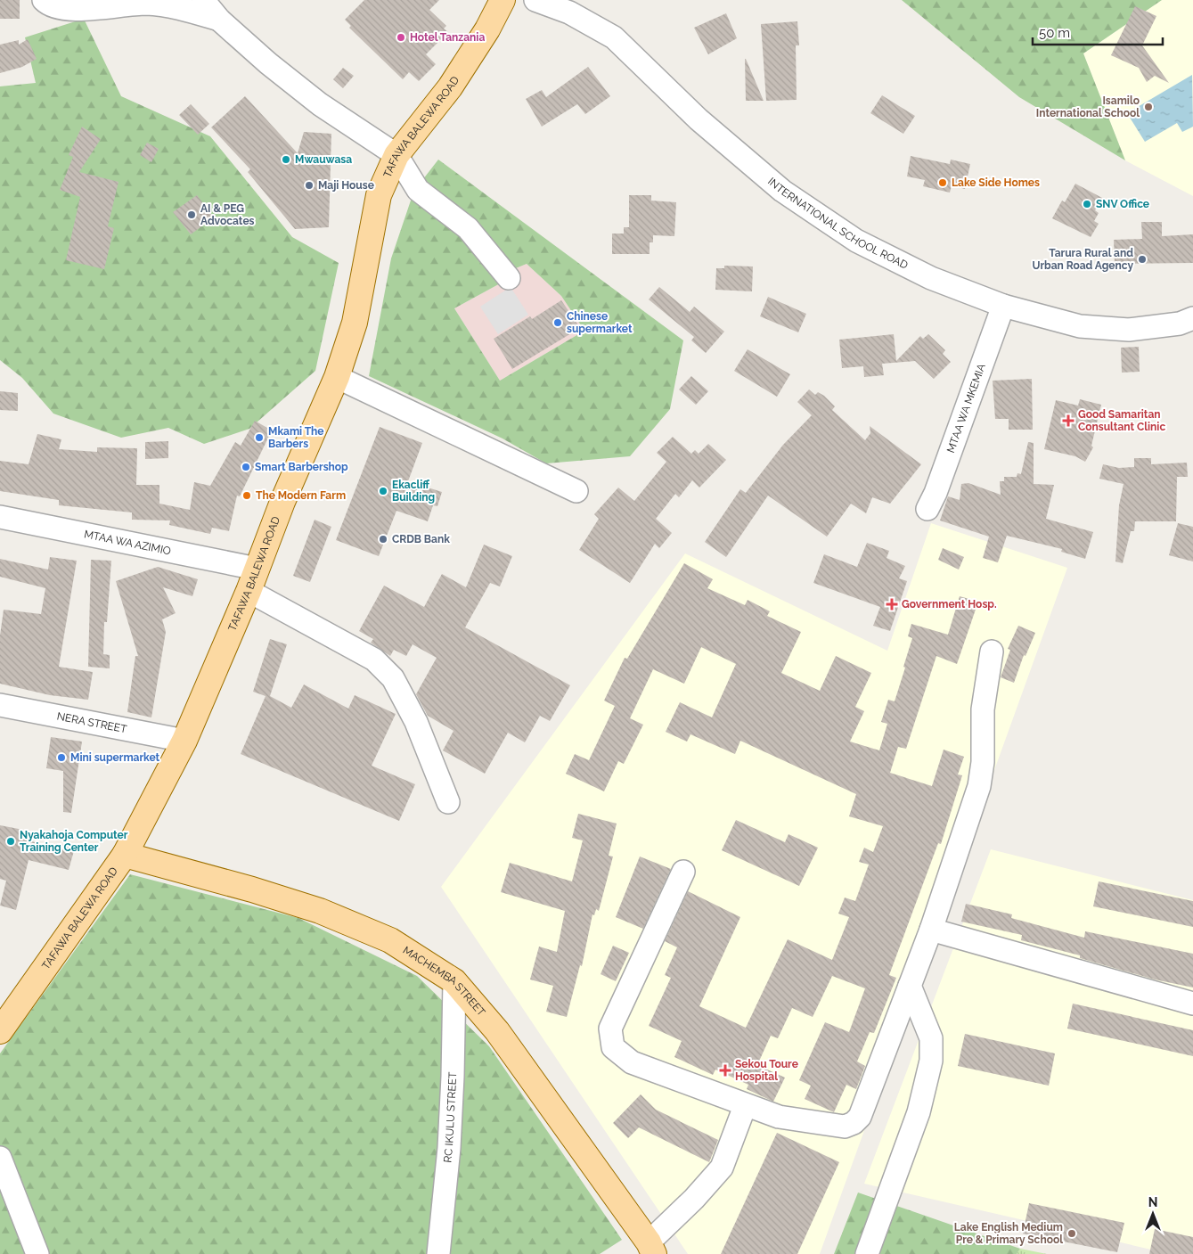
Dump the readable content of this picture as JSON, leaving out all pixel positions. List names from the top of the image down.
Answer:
{
  "streets": {
    "main road": ["TAFAWA BALEWA ROAD", "MACHEMBA STREET"],
    "street": [
      "INTERNATIONAL SCHOOL ROAD",
      "MTAA WA MKEMIA",
      "MTAA WA AZIMIO",
      "NERA STREET",
      "RC IKULU STREET"
    ]
  },
  "crossings": [
    ["TAFAWA BALEWA ROAD", "MTAA WA AZIMIO"],
    ["TAFAWA BALEWA ROAD", "NERA STREET"],
    ["TAFAWA BALEWA ROAD", "MACHEMBA STREET"],
    ["INTERNATIONAL SCHOOL ROAD", "MTAA WA MKEMIA"],
    ["MACHEMBA STREET", "RC IKULU STREET"]
  ],
  "places": {
    "other": [
      "Hotel Tanzania",
      "Isamilo International School",
      "Mwauwasa",
      "Lake Side Homes",
      "Maji House",
      "SNV Office",
      "AI & PEG Advocates",
      "Tarura Rural and Urban Road Agency",
      "Chinese supermarket",
      "Mkami The Barbers",
      "Smart Barbershop",
      "Ekacliff Building",
      "The Modern Farm",
      "CRDB Bank",
      "Mini supermarket",
      "Nyakahoja Computer Training Center",
      "Lake English Medium Pre & Primary School"
    ],
    "health": ["Good Samaritan Consultant Clinic", "Government Hosp.", "Sekou Toure Hospital"]
  },
  "scale_bar": "50 m",
  "north": "top"
}
